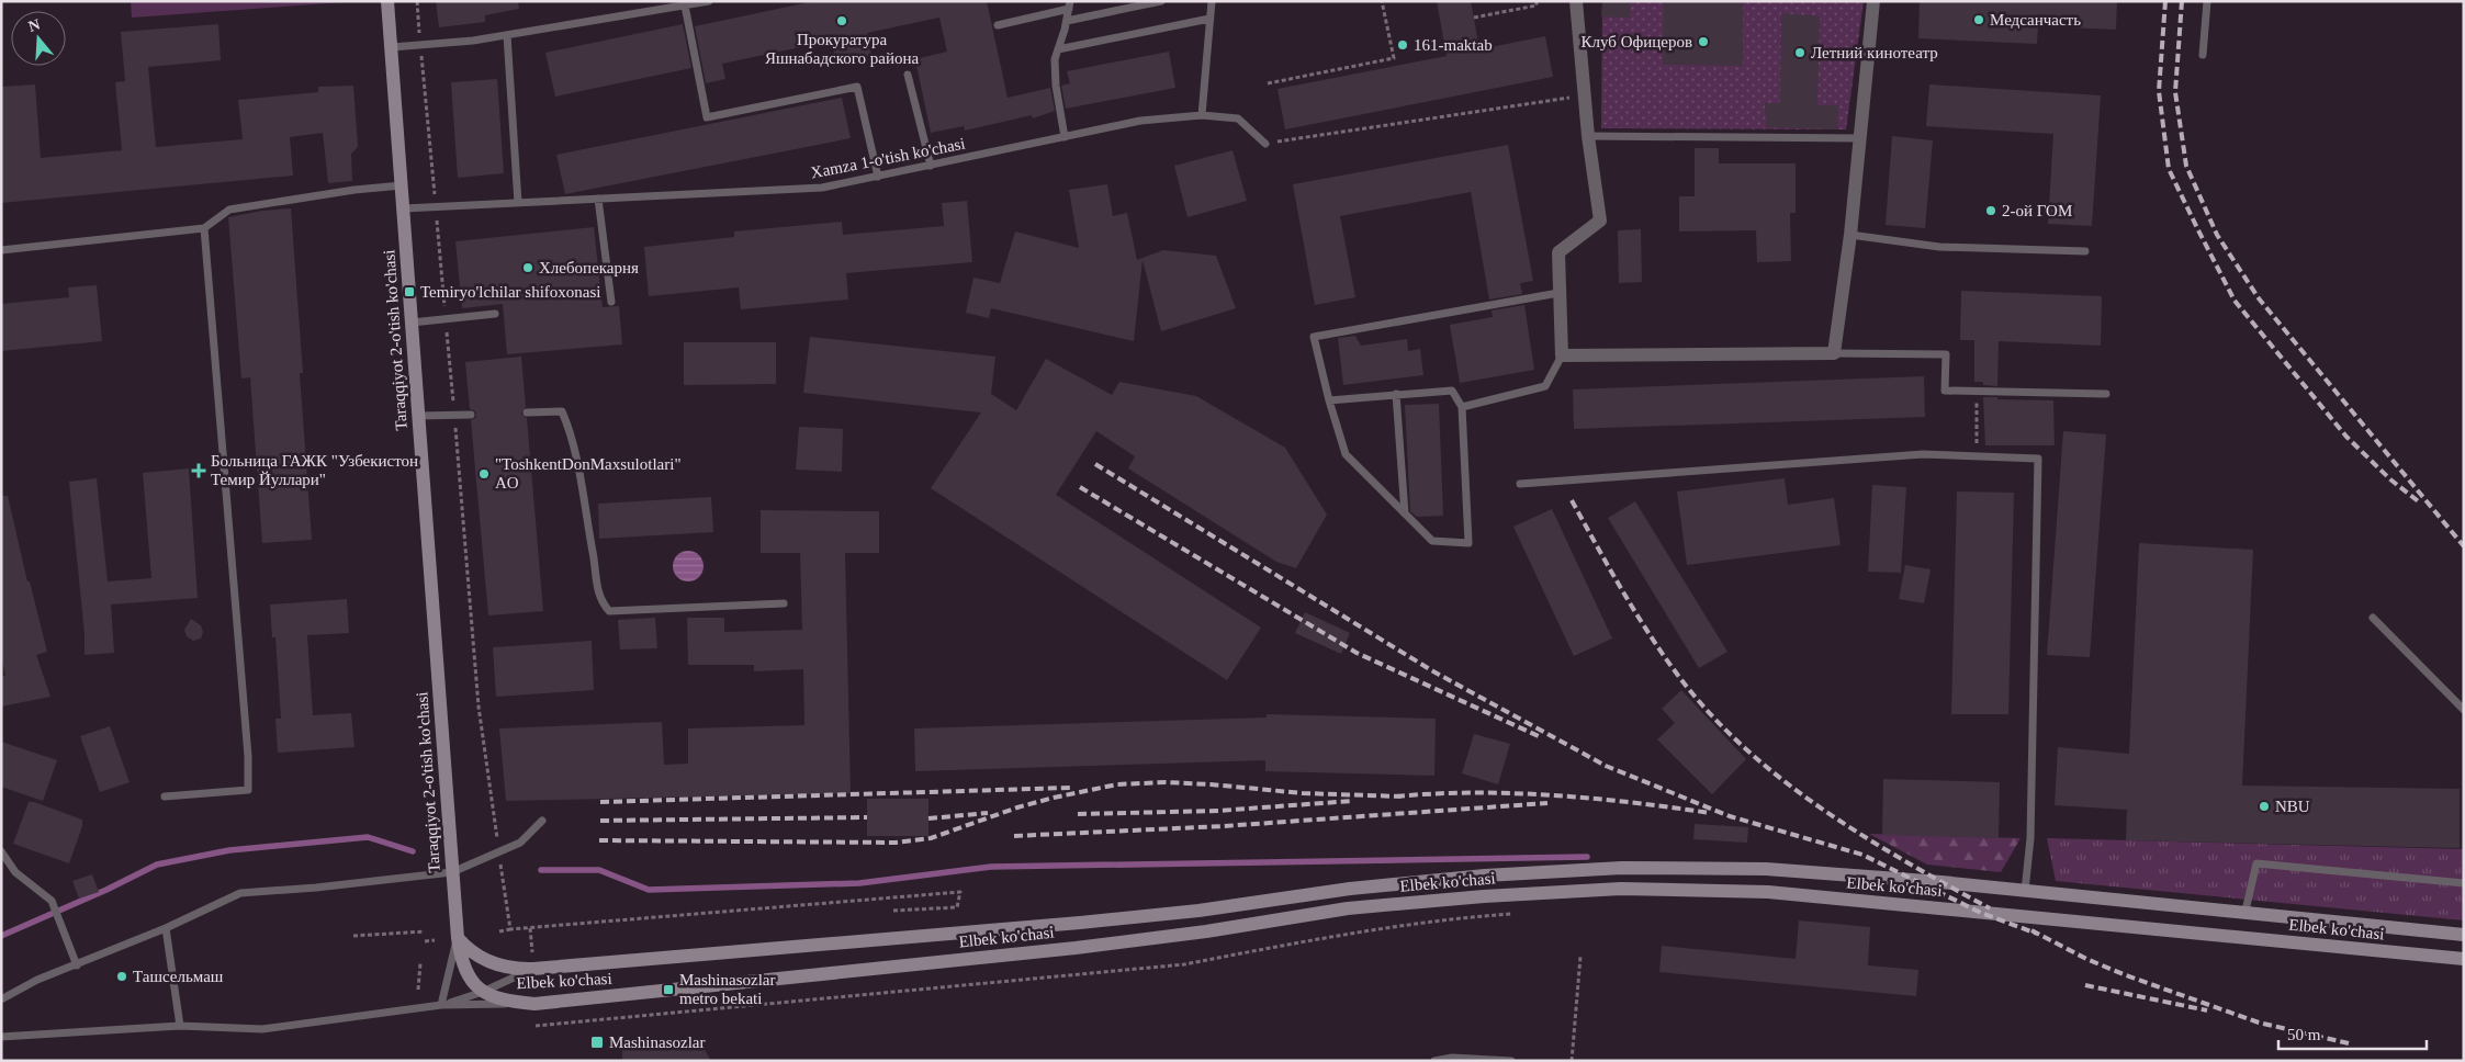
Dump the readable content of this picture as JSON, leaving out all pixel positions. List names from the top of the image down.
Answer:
{
  "streets": {
    "main road": ["Taraqqiyot 2-o'tish ko'chasi", "Elbek ko'chasi"],
    "lane": ["Xamza 1-o'tish ko'chasi"]
  },
  "crossings": [
    ["Xamza 1-o'tish ko'chasi", "Taraqqiyot 2-o'tish ko'chasi"],
    ["Taraqqiyot 2-o'tish ko'chasi", "Elbek ko'chasi"]
  ],
  "places": {
    "other": [
      "Медсанчасть",
      "Прокуратура Яшнабадского района",
      "Клуб Офицеров",
      "161-maktab",
      "Летний кинотеатр",
      "2-ой ГОМ",
      "Хлебопекарня",
      "\"ToshkentDonMaxsulotlari\" AO",
      "NBU",
      "Ташсельмаш"
    ],
    "transit": ["Temiryo'lchilar shifoxonasi", "Mashinasozlar metro bekati", "Mashinasozlar"],
    "health": ["Больница ГАЖК \"Узбекистон Темир Йуллари\""]
  },
  "scale_bar": "50 m",
  "north": "top"
}
